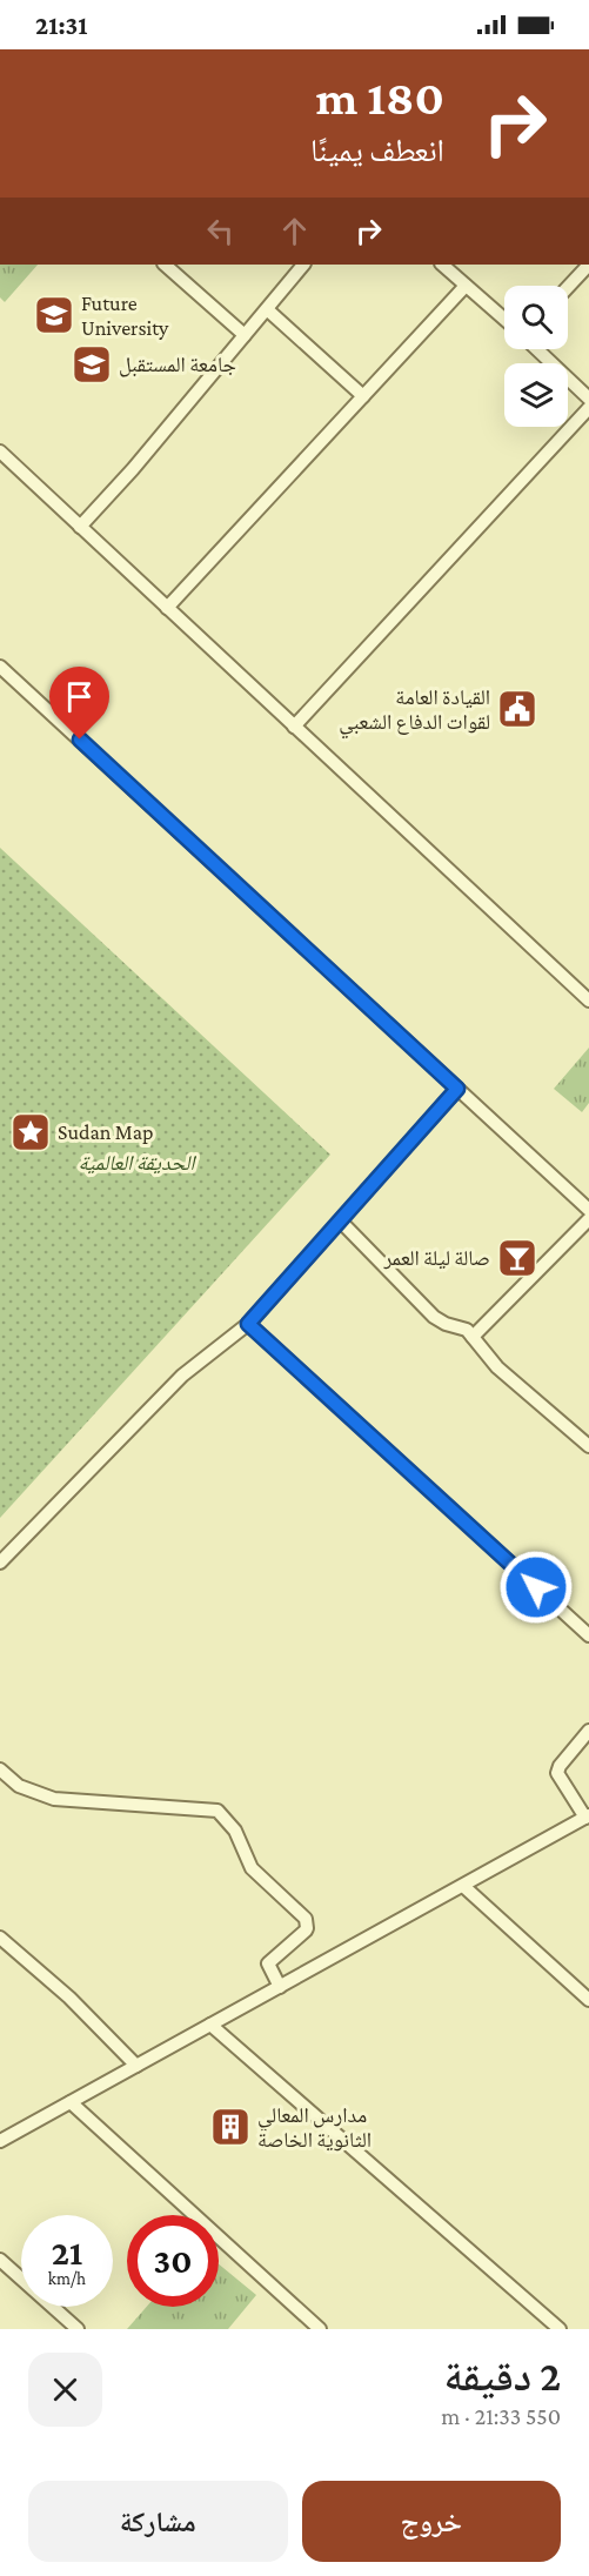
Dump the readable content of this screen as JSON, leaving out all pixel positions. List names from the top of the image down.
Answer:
{
  "parks": ["الحديقة العالمية"],
  "places": {
    "school or university": ["Future University", "جامعة المستقبل"],
    "public building": ["القيادة العامة لقوات الدفاع الشعبي"],
    "place": ["Sudan Map"],
    "bar": ["صالة ليلة العمر"],
    "building": ["مدارس المعالي الثانوية الخاصة"]
  },
  "page": {
    "status": "21:31",
    "turn": ["180 m", "انعطف يمينًا"],
    "speed": "21 km/h",
    "limit": "30",
    "heading": ["2 دقيقة", "550 m · 21:33"],
    "buttons": ["خروج", "مشاركة"]
  }
}
